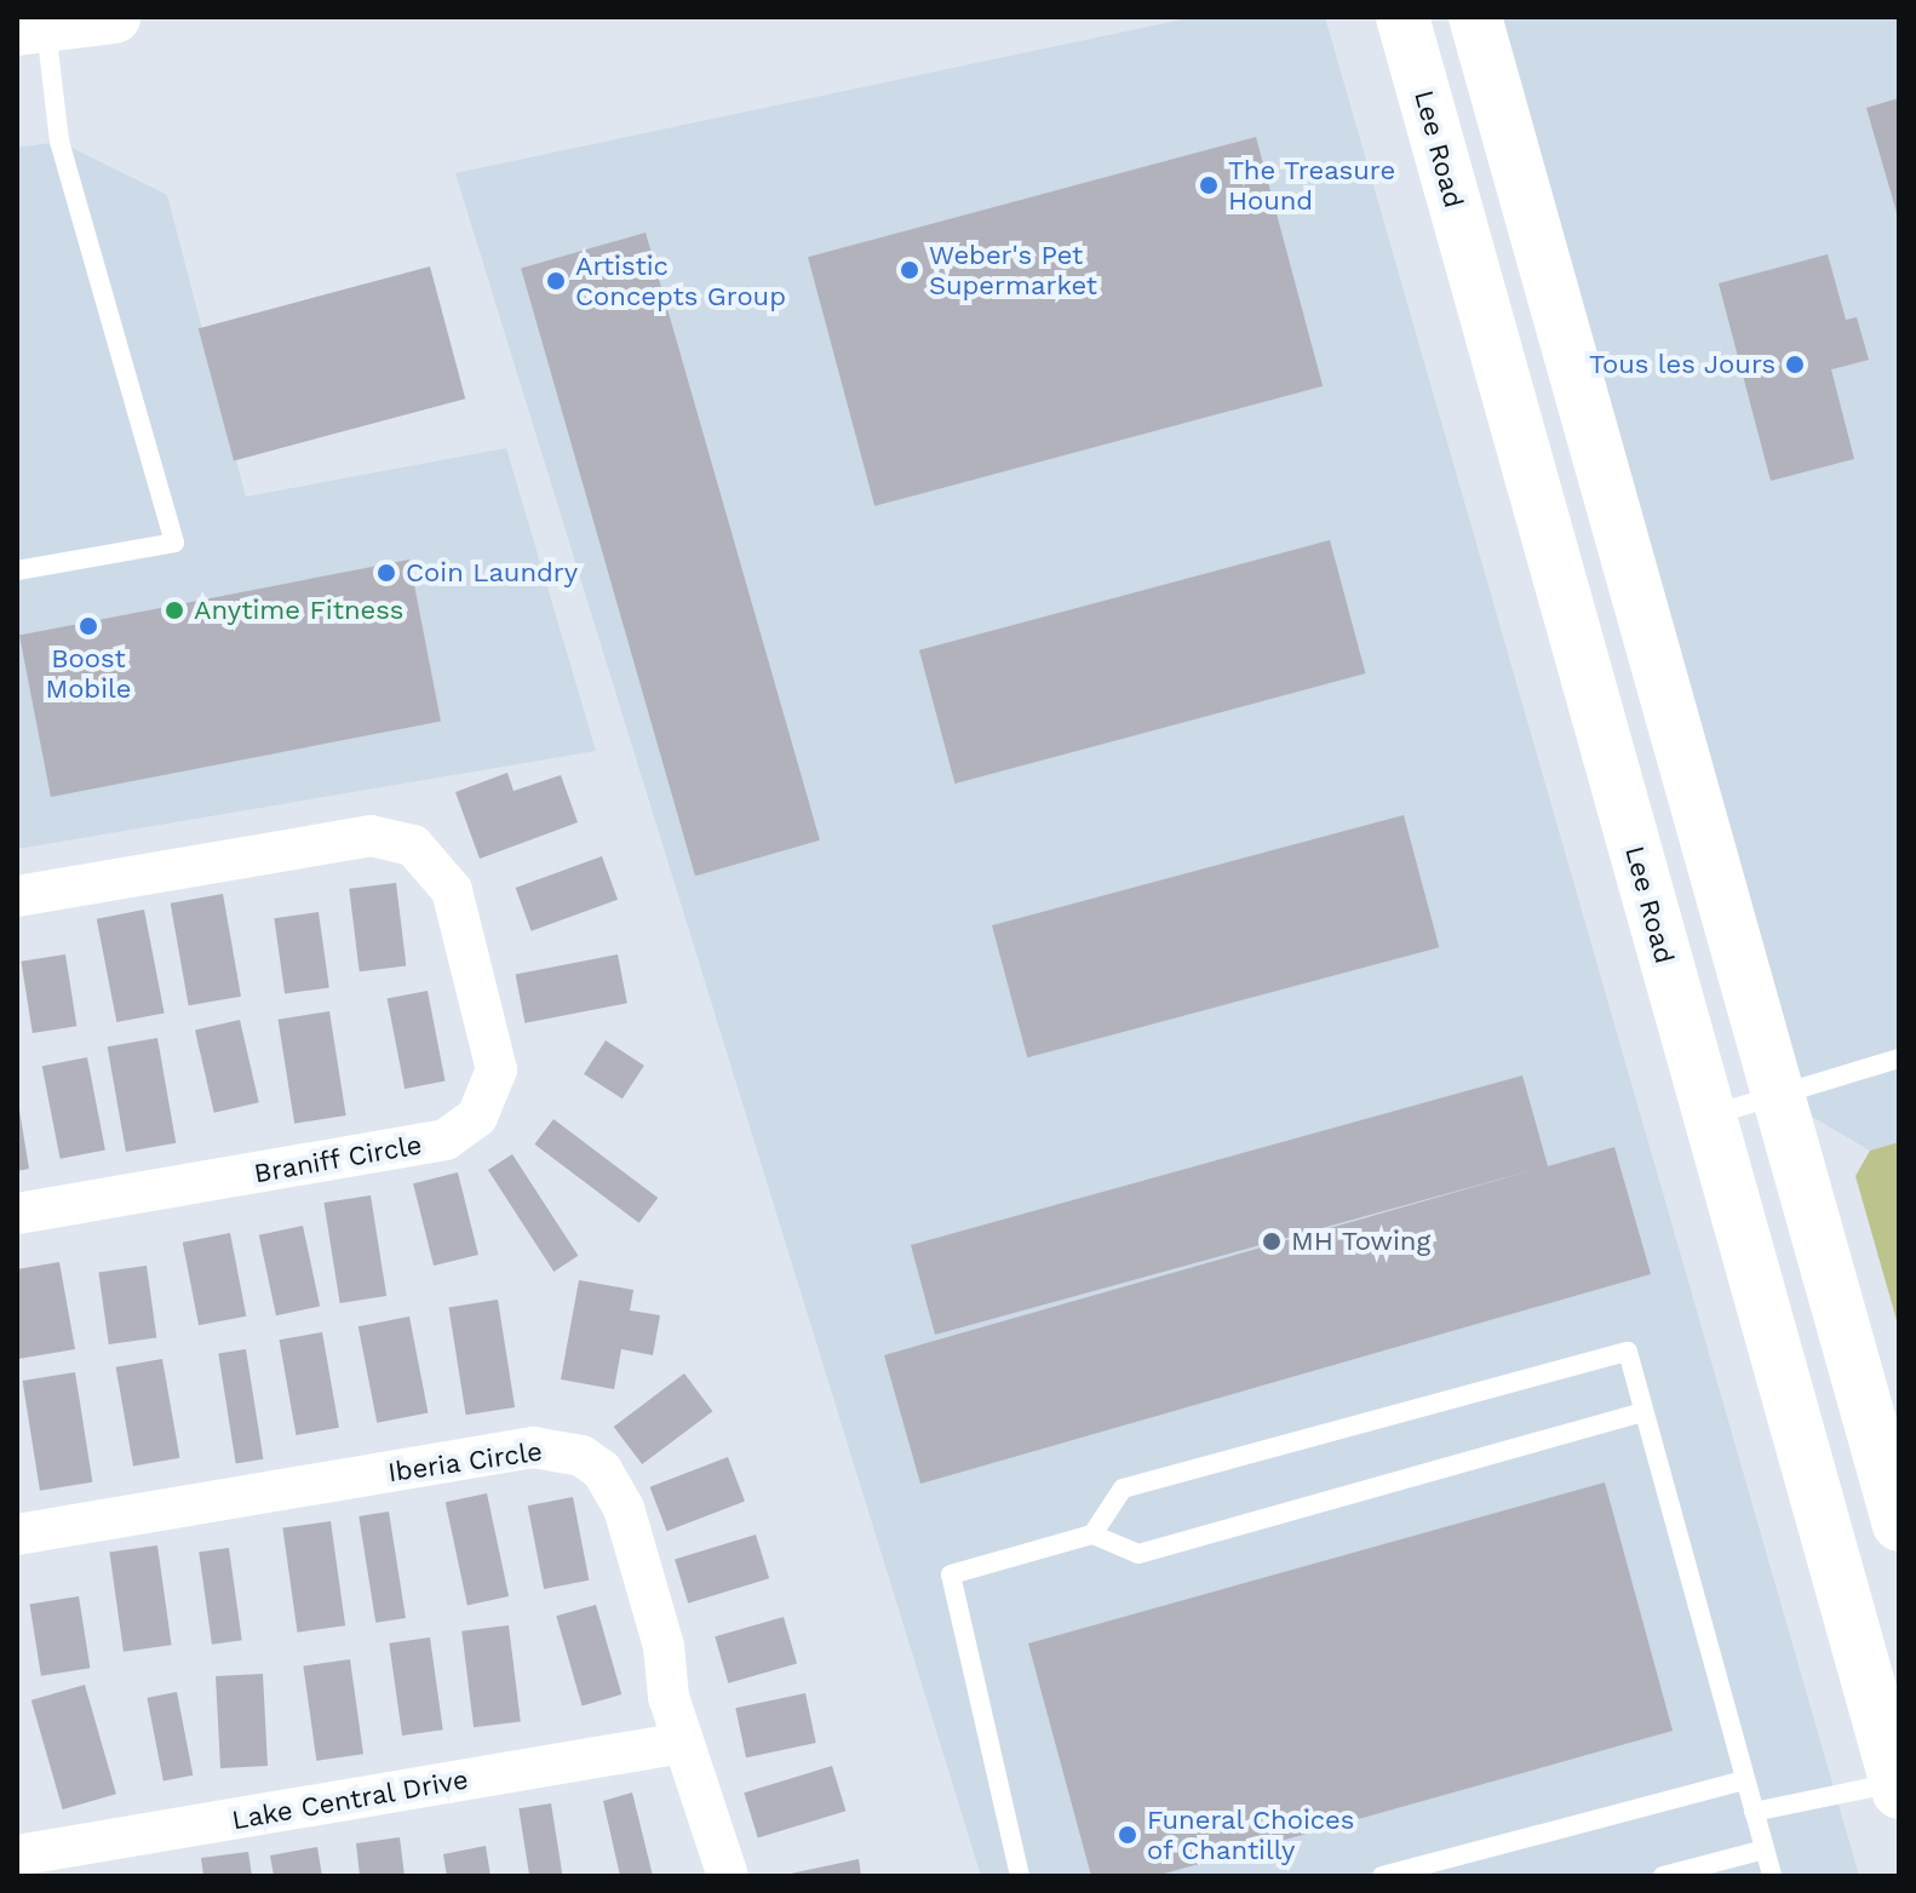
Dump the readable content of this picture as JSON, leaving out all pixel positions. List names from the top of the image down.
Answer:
{
  "streets": {
    "main road": ["Lee Road"],
    "street": ["Braniff Circle", "Iberia Circle", "Lake Central Drive"]
  },
  "crossings": [
    ["Iberia Circle", "Lake Central Drive"]
  ],
  "places": [
    "The Treasure Hound",
    "Weber's Pet Supermarket",
    "Artistic Concepts Group",
    "Tous les Jours",
    "Coin Laundry",
    "Anytime Fitness",
    "Boost Mobile",
    "MH Towing",
    "Funeral Choices of Chantilly"
  ]
}
